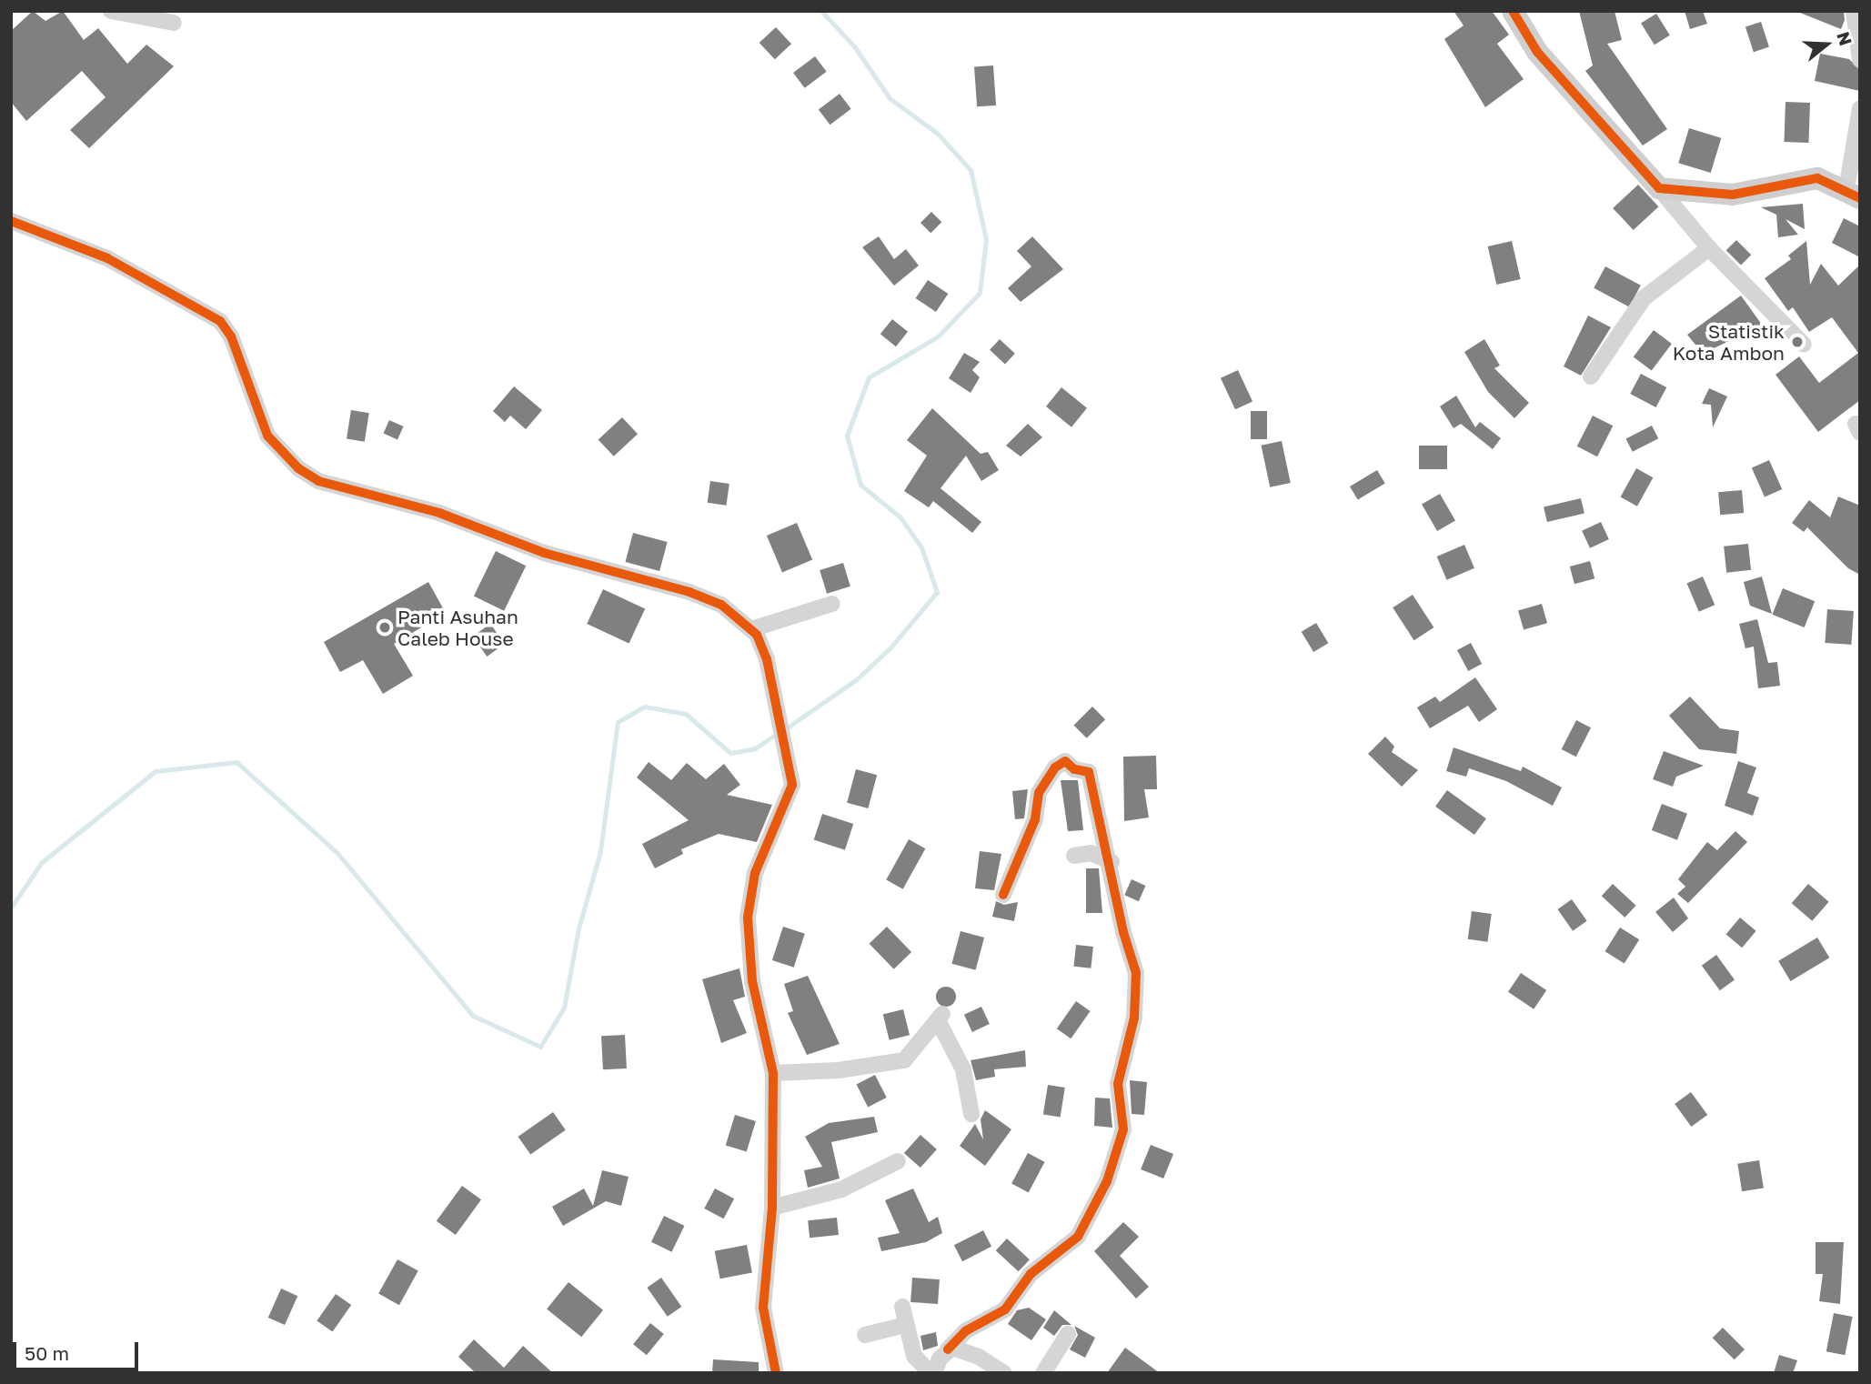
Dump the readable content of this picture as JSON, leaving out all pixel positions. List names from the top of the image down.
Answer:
{
  "places": ["Statistik Kota Ambon", "Panti Asuhan Caleb House"],
  "scale_bar": "50 m",
  "north": "right"
}
